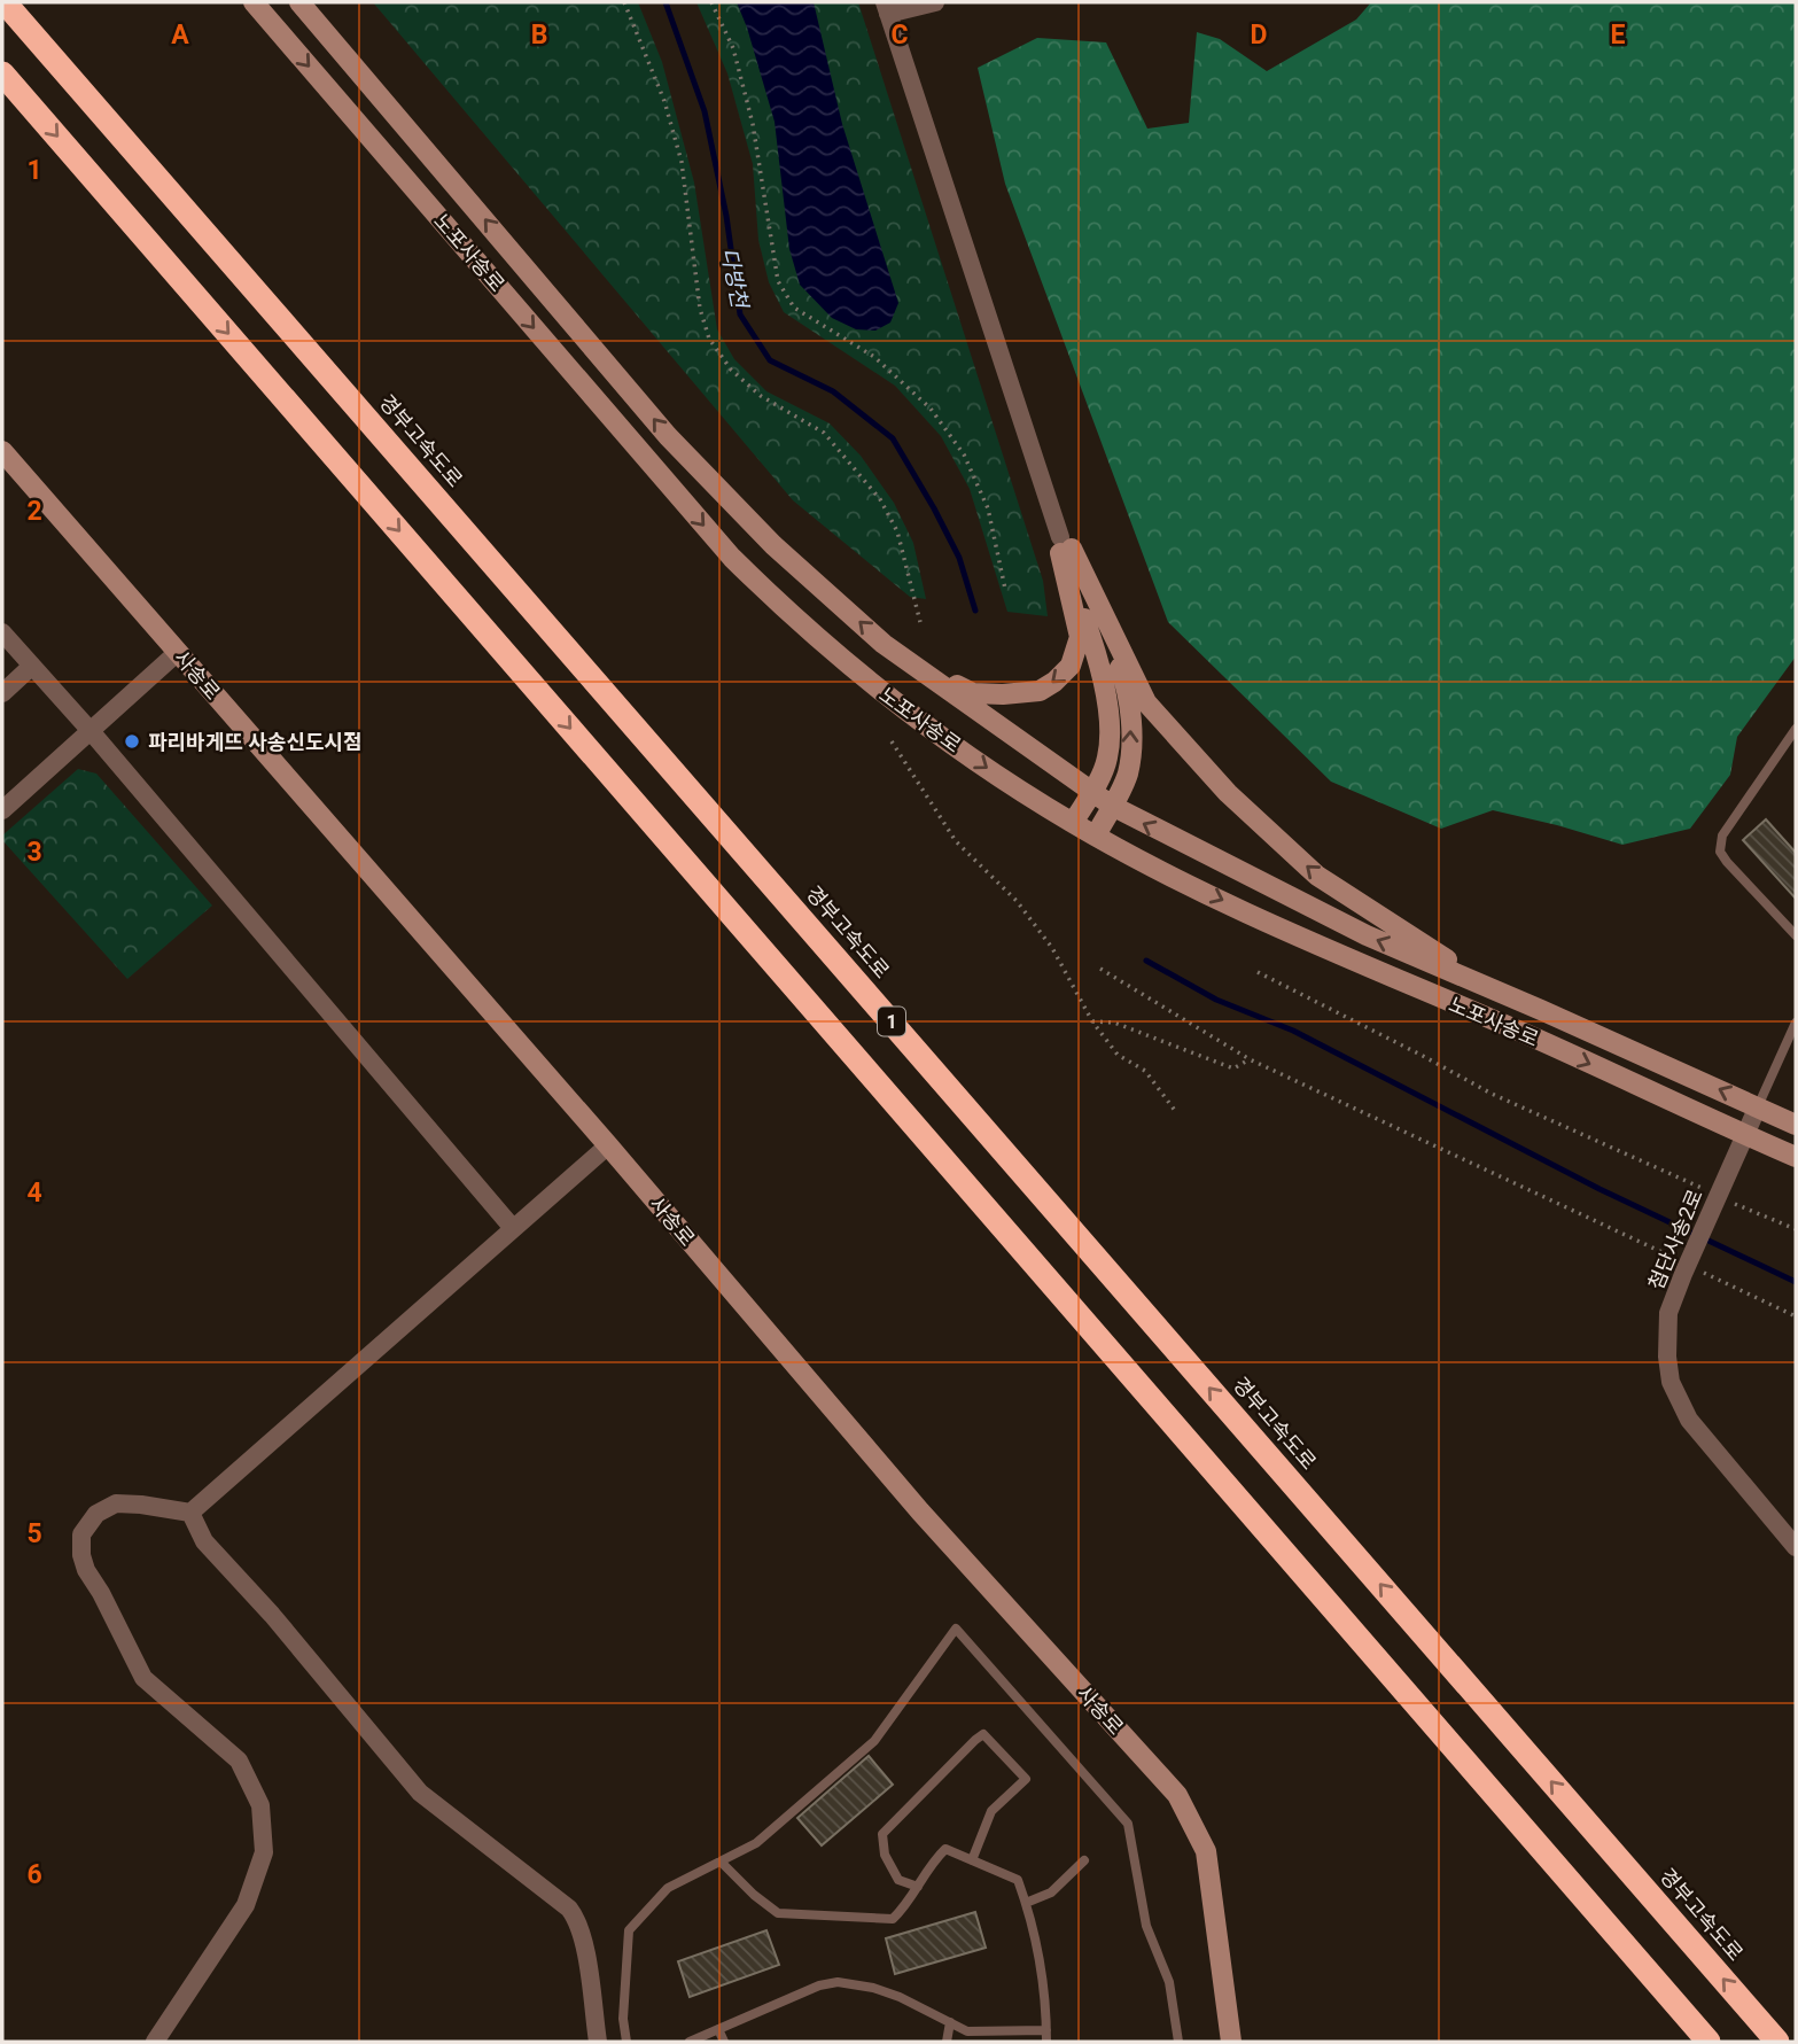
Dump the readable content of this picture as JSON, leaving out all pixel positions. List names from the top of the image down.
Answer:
{
  "streets": {
    "highway": ["경부고속도로", "1"],
    "main road": ["노포사송로", "사송로"],
    "street": ["첨단사송2로"]
  },
  "crossings": [
    ["노포사송로", "첨단사송2로"]
  ],
  "water": ["다방천"],
  "places": ["파리바게뜨 사송신도시점"],
  "grid": {
    "columns": [
      "A",
      "B",
      "C",
      "D",
      "E"
    ],
    "rows": [
      "1",
      "2",
      "3",
      "4",
      "5",
      "6"
    ]
  }
}
